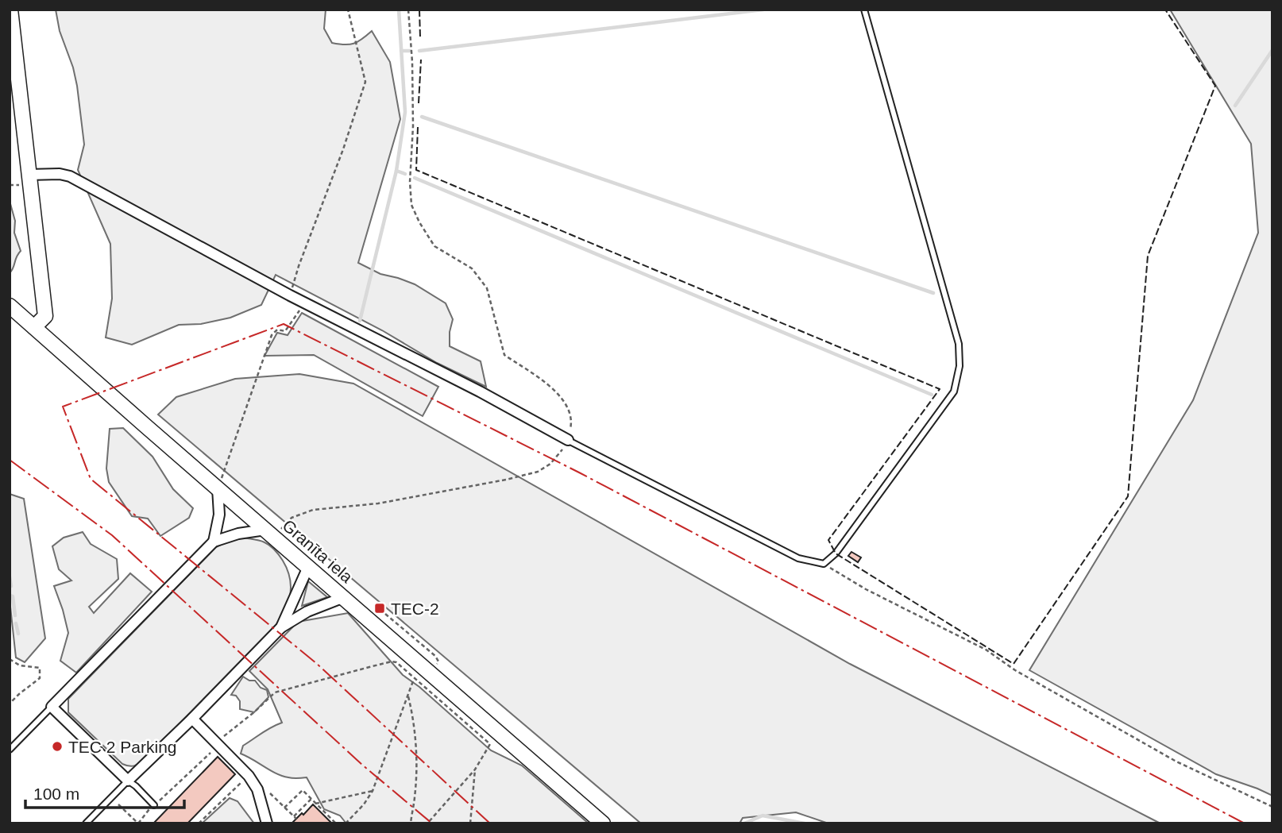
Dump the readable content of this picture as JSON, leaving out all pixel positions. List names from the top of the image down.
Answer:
{
  "streets": {
    "main road": ["Granīta iela"]
  },
  "places": {
    "transit": ["TEC-2"],
    "other": ["TEC 2 Parking"]
  },
  "scale_bar": "100 m"
}
